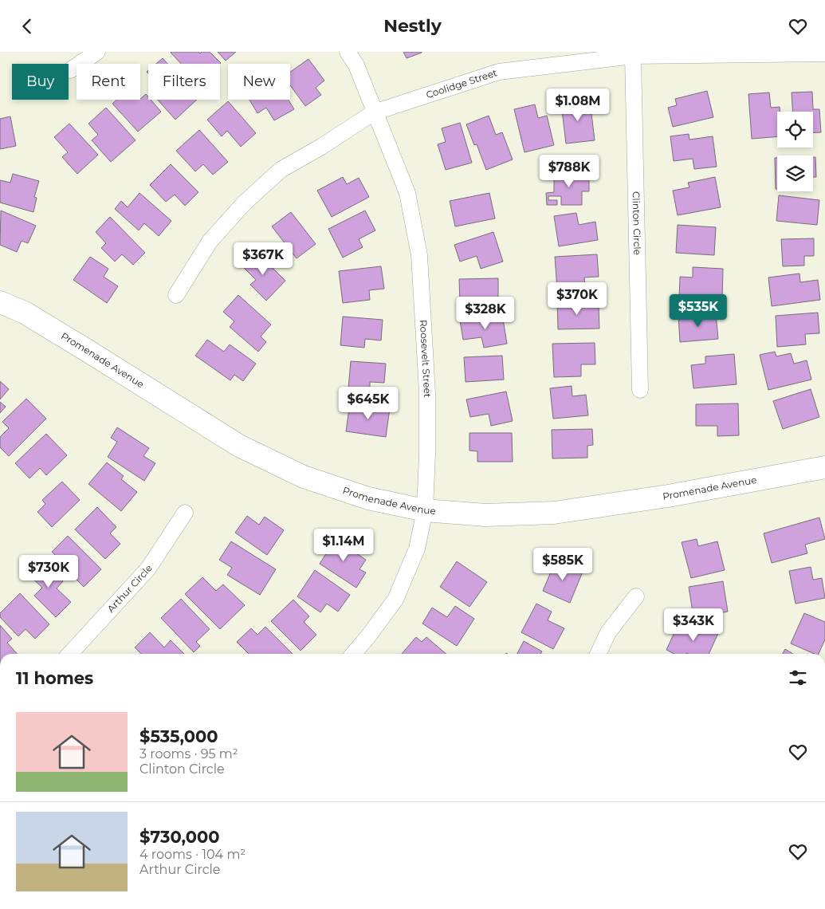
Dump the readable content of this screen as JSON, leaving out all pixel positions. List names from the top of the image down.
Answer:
{
  "streets": {
    "main road": ["Promenade Avenue"],
    "street": [
      "Coolidge Street",
      "Clinton Circle",
      "Roosevelt Street",
      "Arthur Circle"
    ]
  },
  "crossings": [
    ["Coolidge Street", "Clinton Circle"],
    ["Coolidge Street", "Roosevelt Street"],
    ["Roosevelt Street", "Promenade Avenue"]
  ],
  "page": {
    "header": "Nestly",
    "chip": [
      "Buy",
      "Rent",
      "Filters",
      "New"
    ],
    "price": [
      "$1.08M",
      "$788K",
      "$367K",
      "$370K",
      "$535K",
      "$328K",
      "$645K",
      "$1.14M",
      "$585K",
      "$730K",
      "$343K"
    ],
    "heading": "11 homes",
    "list": [
      {
        "name": "$535,000",
        "note": "3 rooms · 95 m² · Clinton Circle"
      },
      {
        "name": "$730,000",
        "note": "4 rooms · 104 m² · Arthur Circle"
      }
    ]
  }
}
